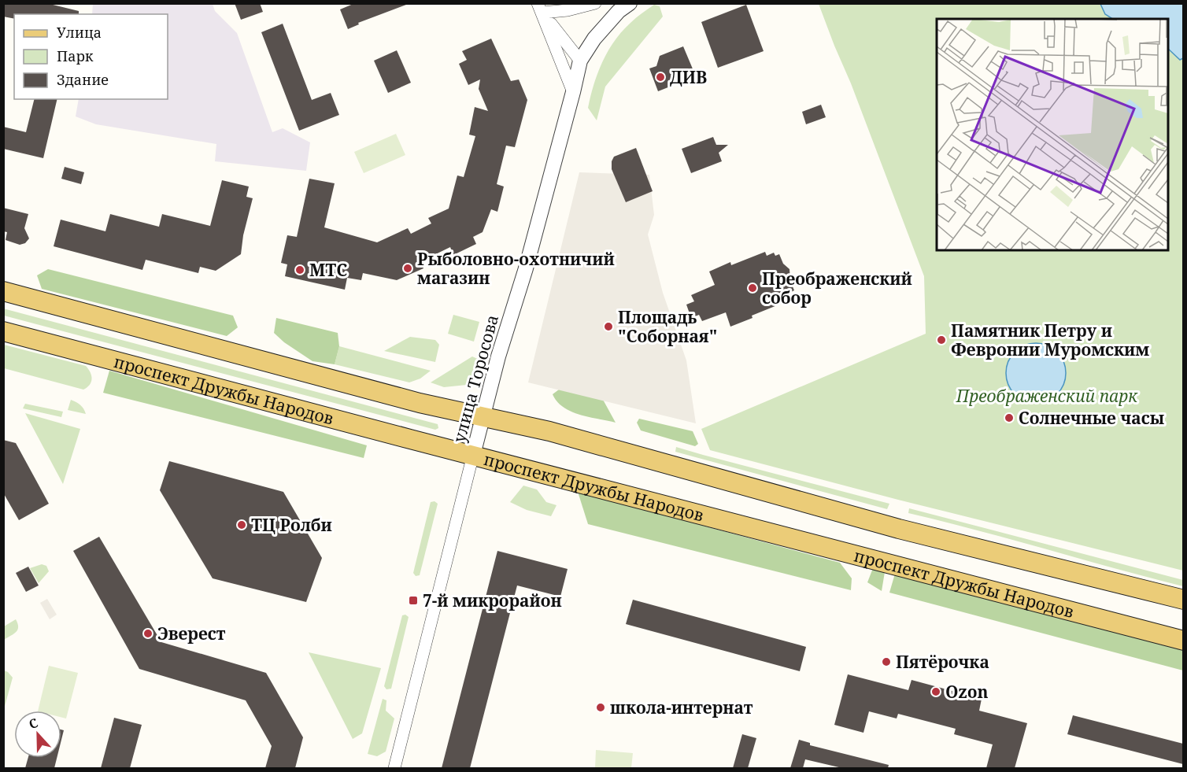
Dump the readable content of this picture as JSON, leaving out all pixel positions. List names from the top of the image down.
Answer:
{
  "streets": {
    "main road": ["проспект Дружбы Народов"],
    "street": ["улица Торосова"]
  },
  "crossings": [
    ["улица Торосова", "проспект Дружбы Народов"]
  ],
  "parks": ["Преображенский парк"],
  "places": {
    "other": [
      "ДИВ",
      "Рыболовно-охотничий магазин",
      "МТС",
      "Преображенский собор",
      "Площадь \"Соборная\"",
      "Памятник Петру и Февронии Муромским",
      "Солнечные часы",
      "ТЦ Ролби",
      "Эверест",
      "Пятёрочка",
      "Ozon",
      "школа-интернат"
    ],
    "transit": ["7-й микрорайон"]
  },
  "legend": ["Улица", "Парк", "Здание"],
  "north": "top"
}
